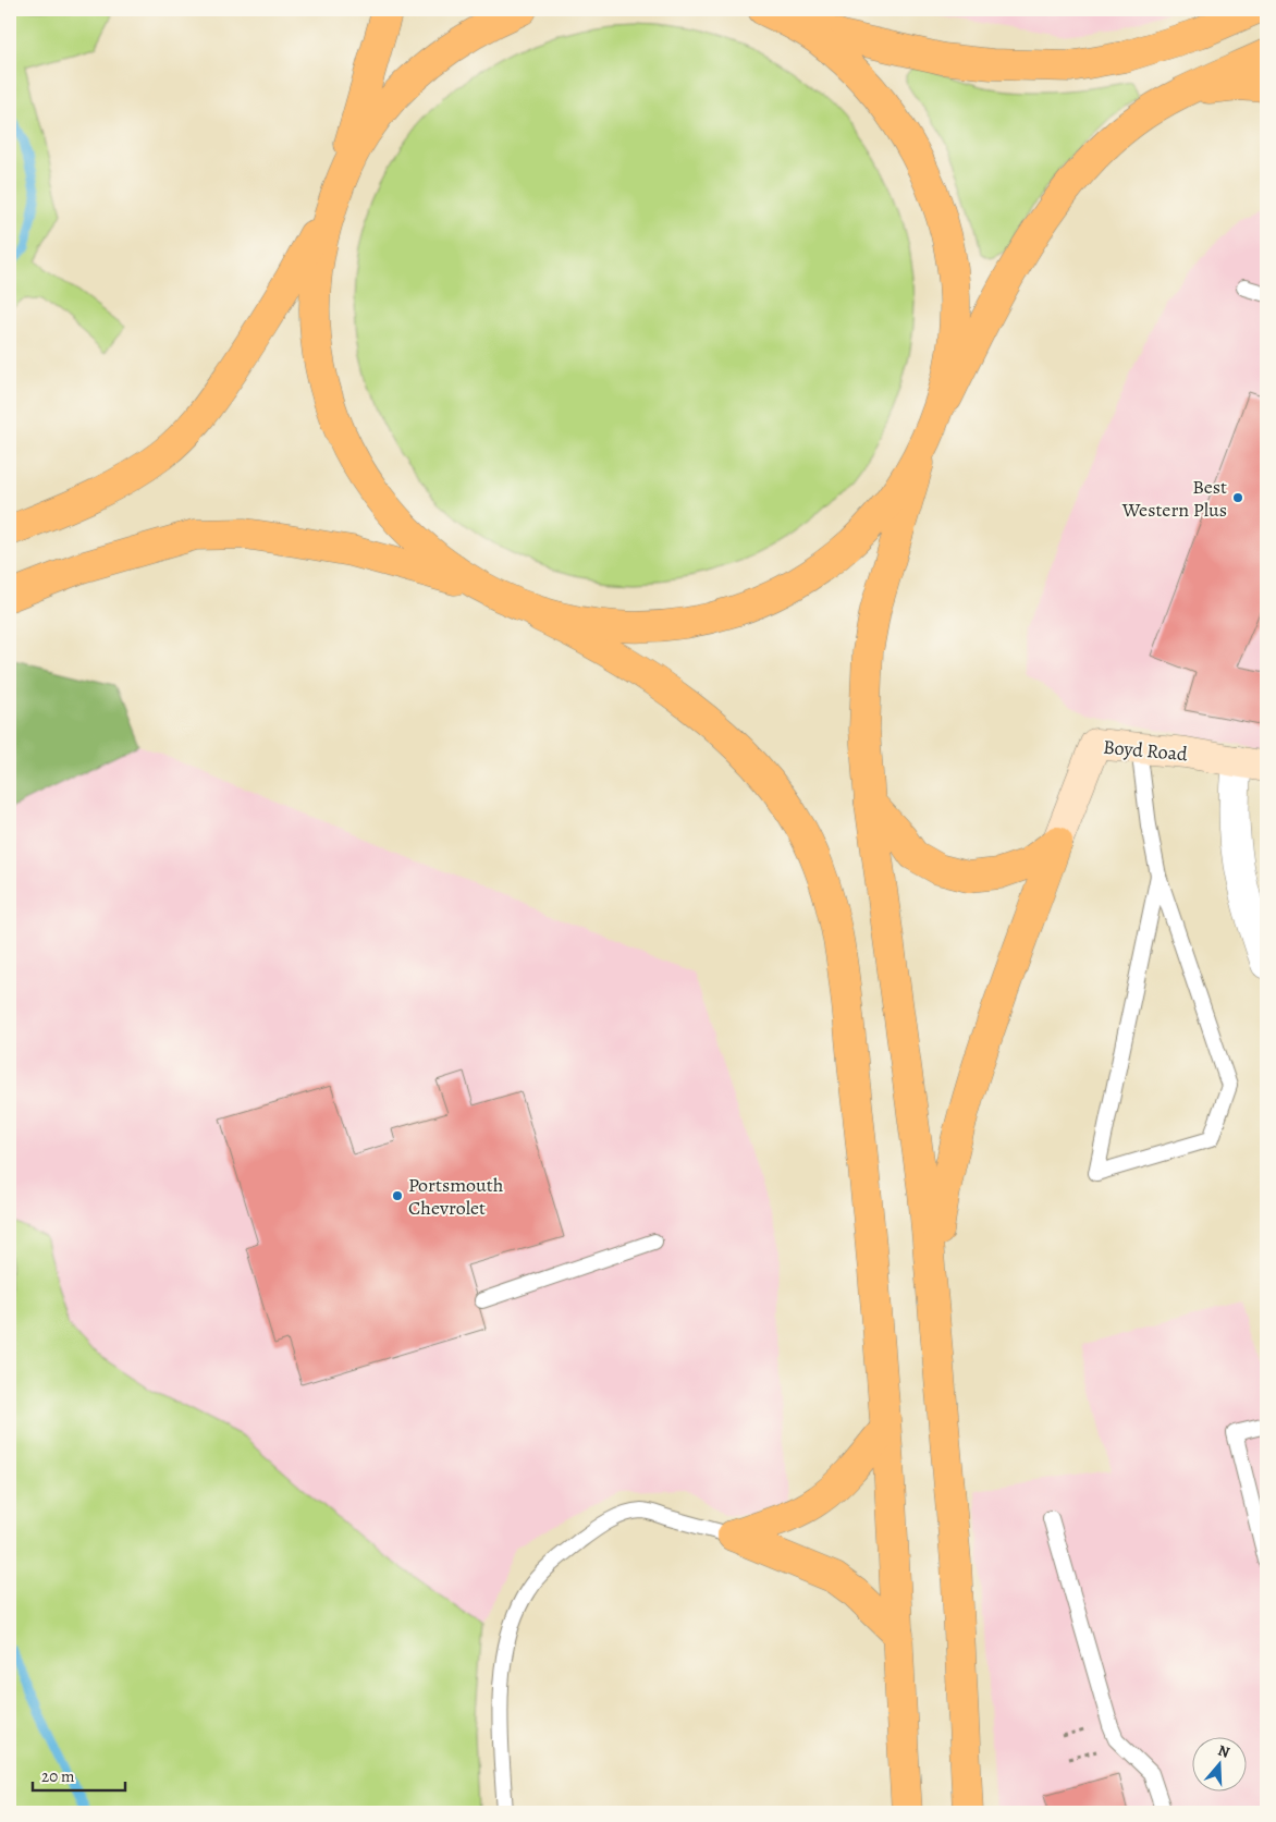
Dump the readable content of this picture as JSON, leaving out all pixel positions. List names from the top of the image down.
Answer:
{
  "streets": {
    "street": ["Boyd Road"]
  },
  "places": ["Best Western Plus", "Portsmouth Chevrolet"],
  "scale_bar": "20 m",
  "north": "top"
}
